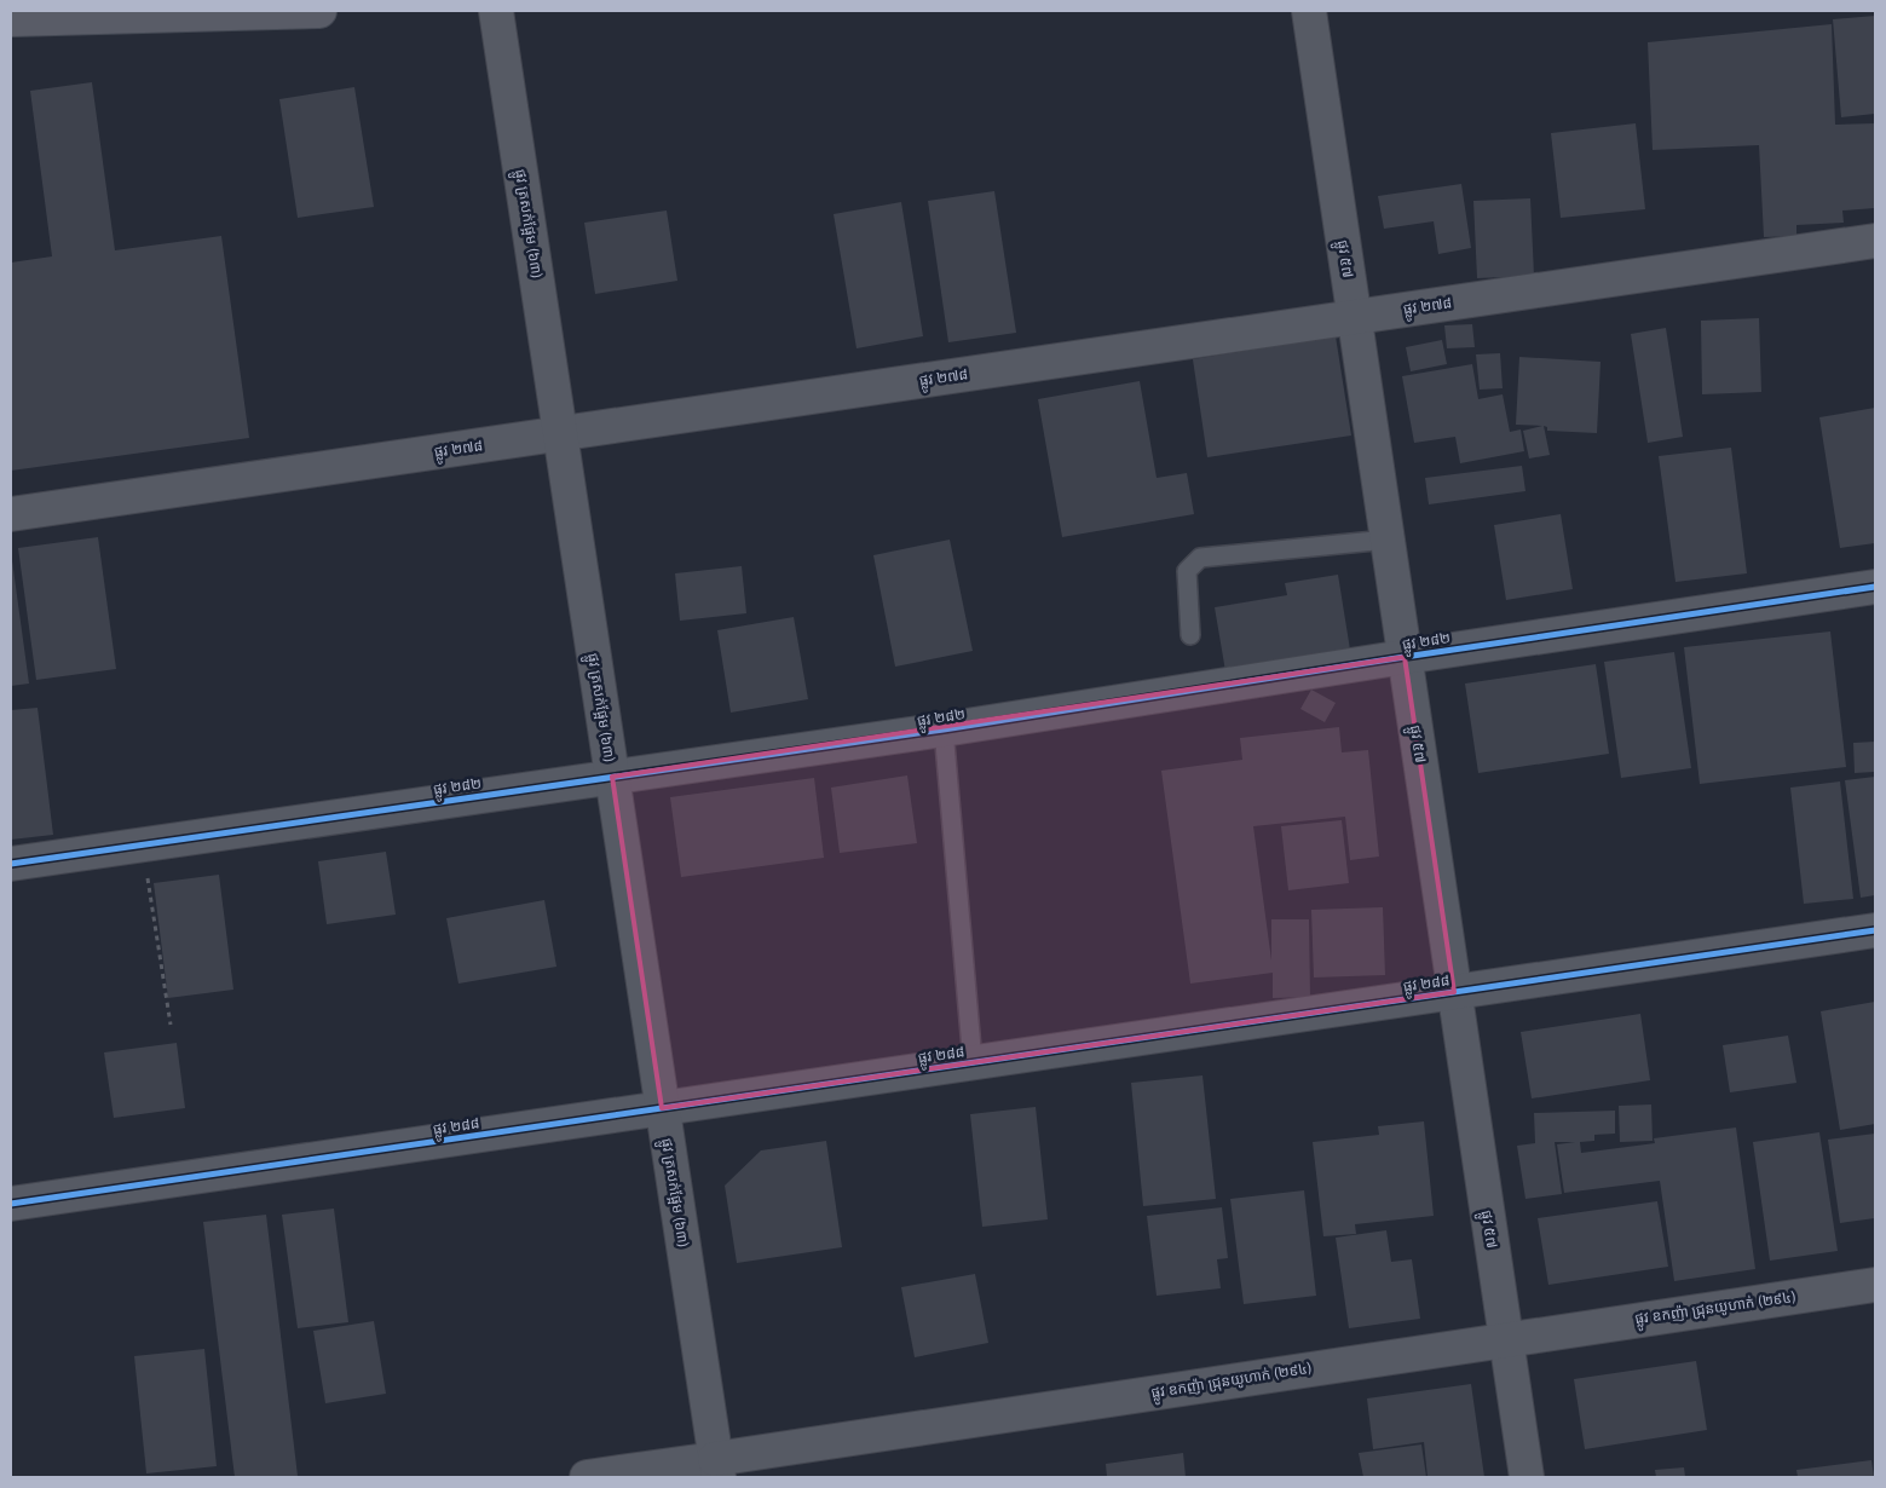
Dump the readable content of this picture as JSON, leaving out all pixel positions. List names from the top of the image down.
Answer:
{
  "streets": {
    "street": [
      "ផ្លូវ ត្រសក់ផ្អែម (៦៣)",
      "ផ្លូវ ៥៧",
      "ផ្លូវ ២៧៨",
      "ផ្លូវ ២៨២",
      "ផ្លូវ ២៨៨",
      "ផ្លូវ ឧកញ៉ា ជ្រុនយូហាក់ (២៩៤)"
    ]
  },
  "crossings": [
    ["ផ្លូវ ត្រសក់ផ្អែម (៦៣)", "ផ្លូវ ២៧៨"],
    ["ផ្លូវ ត្រសក់ផ្អែម (៦៣)", "ផ្លូវ ២៨២"],
    ["ផ្លូវ ត្រសក់ផ្អែម (៦៣)", "ផ្លូវ ២៨៨"],
    ["ផ្លូវ ត្រសក់ផ្អែម (៦៣)", "ផ្លូវ ឧកញ៉ា ជ្រុនយូហាក់ (២៩៤)"],
    ["ផ្លូវ ៥៧", "ផ្លូវ ២៧៨"],
    ["ផ្លូវ ៥៧", "ផ្លូវ ២៨២"],
    ["ផ្លូវ ៥៧", "ផ្លូវ ២៨៨"],
    ["ផ្លូវ ៥៧", "ផ្លូវ ឧកញ៉ា ជ្រុនយូហាក់ (២៩៤)"]
  ]
}
